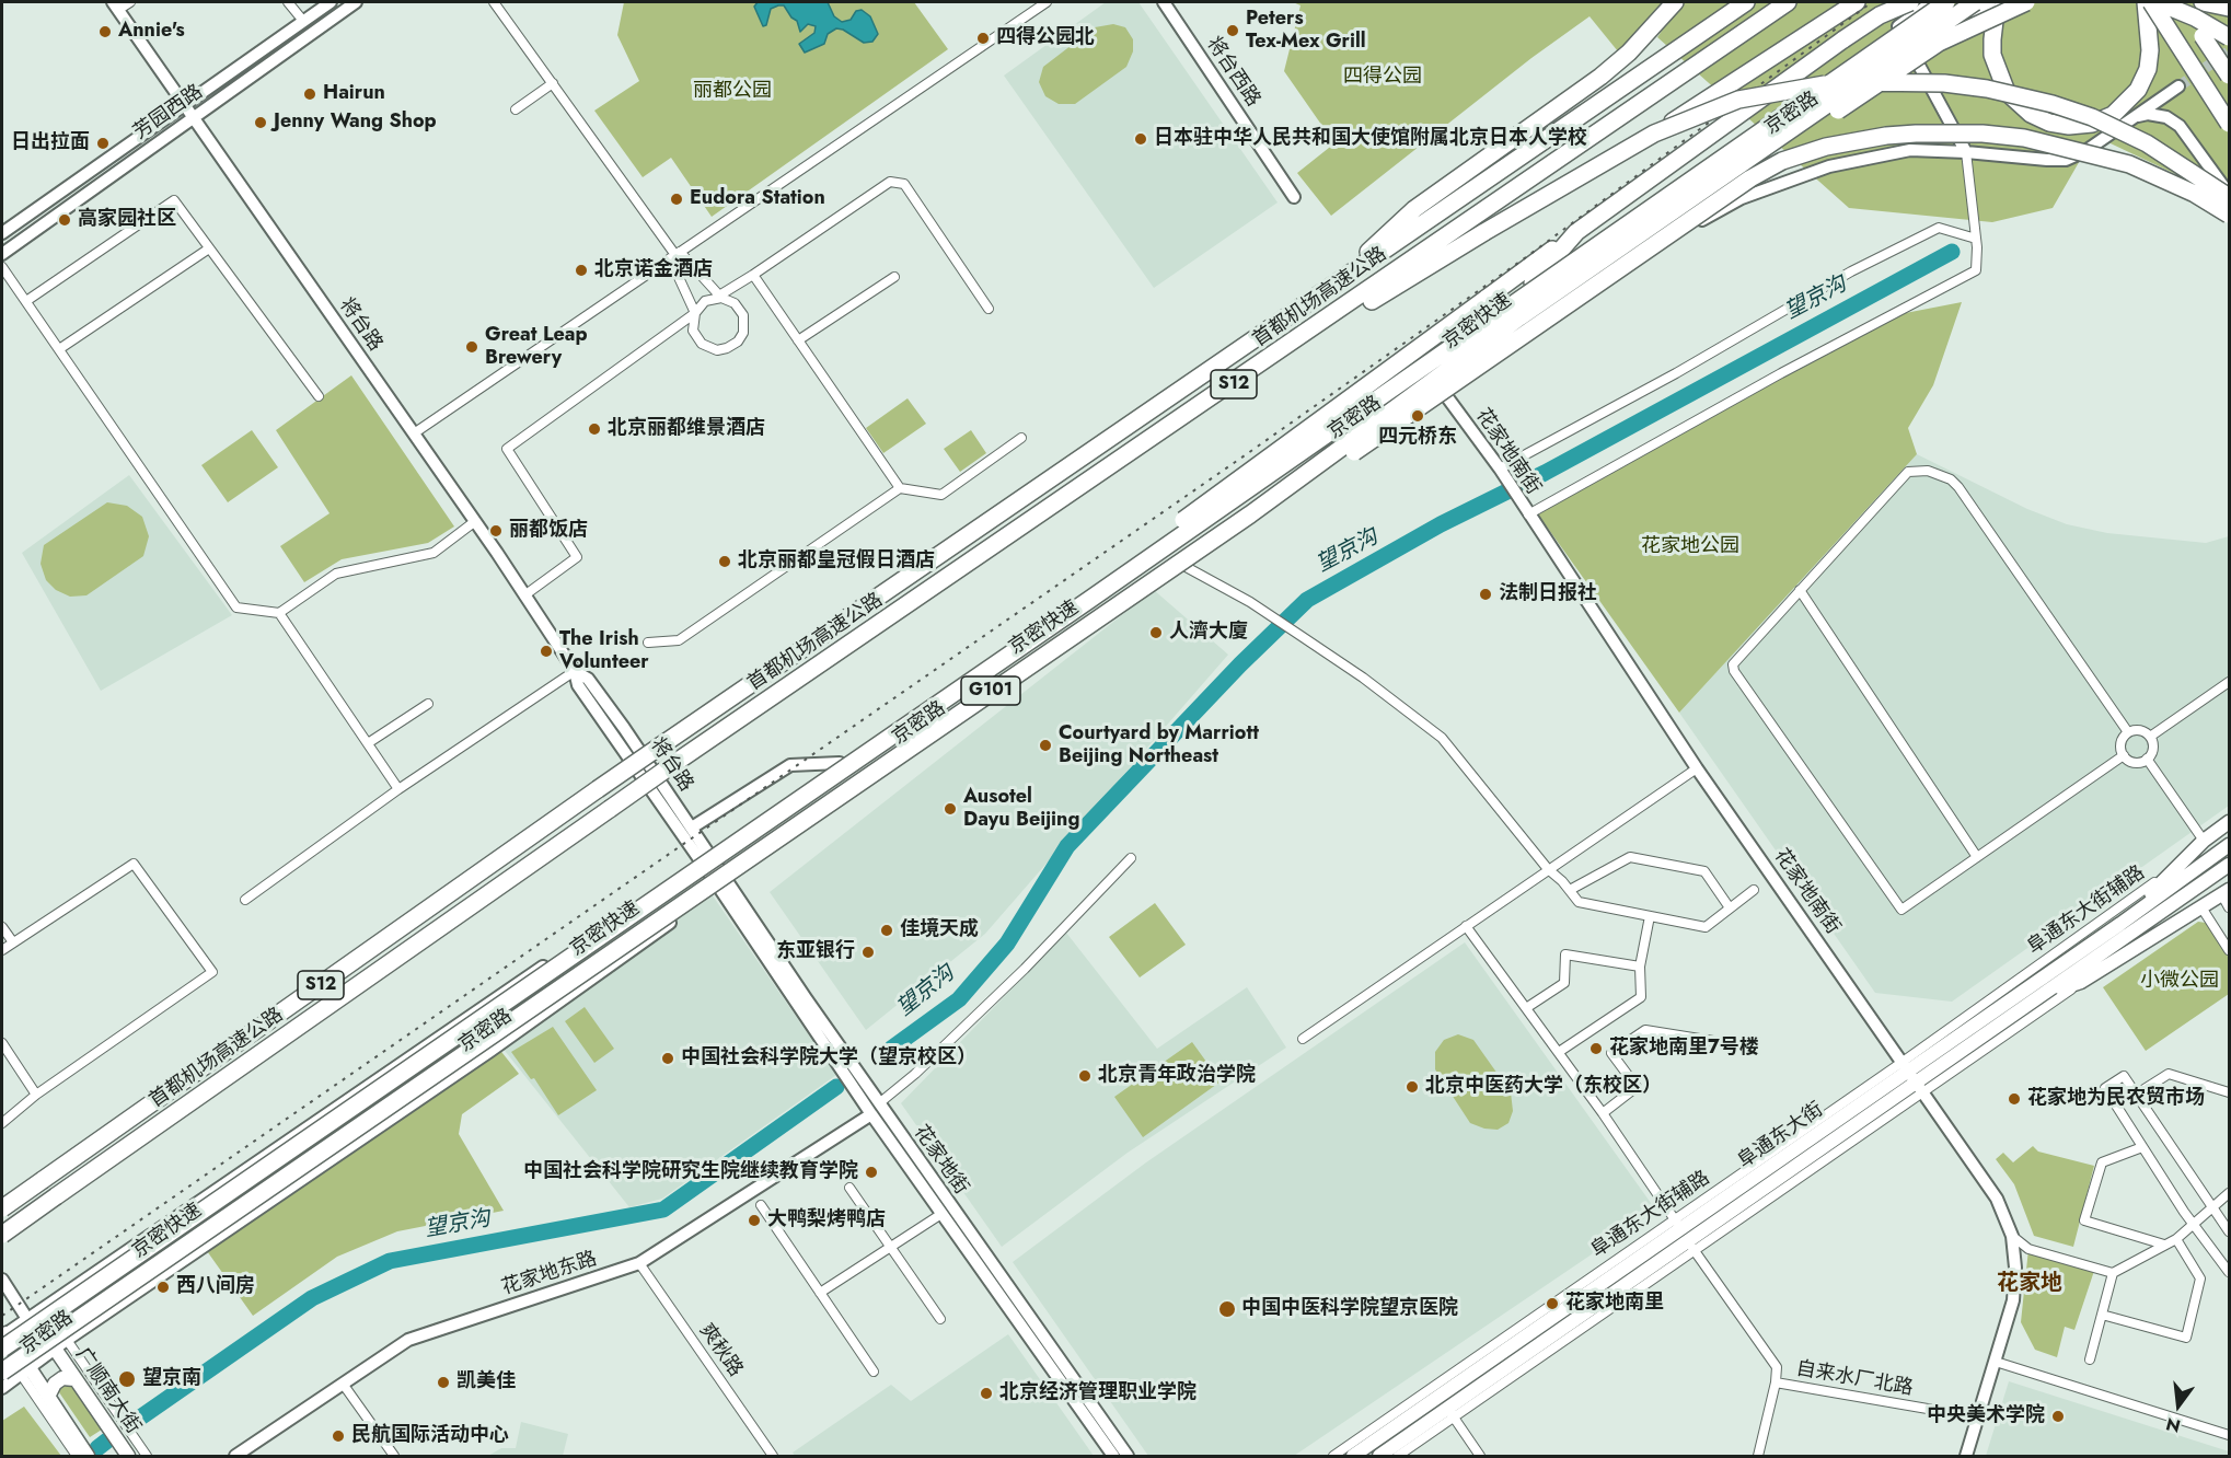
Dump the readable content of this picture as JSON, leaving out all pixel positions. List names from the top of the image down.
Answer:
{
  "streets": {
    "highway": [
      "首都机场高速公路",
      "京密快速",
      "S12",
      "G101"
    ],
    "main road": [
      "将台西路",
      "芳园西路",
      "京密路",
      "将台路",
      "花家地南街",
      "阜通东大街",
      "花家地街",
      "花家地东路",
      "广顺南大街"
    ],
    "street": ["阜通东大街辅路", "爽秋路", "自来水厂北路"]
  },
  "crossings": [
    ["芳园西路", "将台路"],
    ["京密路", "京密快速"],
    ["京密路", "将台路"],
    ["京密路", "花家地南街"],
    ["京密路", "花家地街"],
    ["京密路", "广顺南大街"],
    ["花家地南街", "阜通东大街辅路"],
    ["花家地南街", "阜通东大街"],
    ["花家地南街", "自来水厂北路"],
    ["阜通东大街辅路", "阜通东大街"],
    ["阜通东大街辅路", "自来水厂北路"],
    ["阜通东大街", "自来水厂北路"],
    ["花家地街", "花家地东路"],
    ["花家地东路", "爽秋路"]
  ],
  "districts": ["花家地"],
  "water": ["望京沟"],
  "parks": [
    "四得公园",
    "丽都公园",
    "花家地公园",
    "小微公园"
  ],
  "places": [
    "Peters Tex-Mex Grill",
    "Annie's",
    "四得公园北",
    "Hairun",
    "Jenny Wang Shop",
    "日本驻中华人民共和国大使馆附属北京日本人学校",
    "日出拉面",
    "Eudora Station",
    "高家园社区",
    "北京诺金酒店",
    "Great Leap Brewery",
    "四元桥东",
    "北京丽都维景酒店",
    "丽都饭店",
    "北京丽都皇冠假日酒店",
    "法制日报社",
    "人濟大廈",
    "The Irish Volunteer",
    "Courtyard by Marriott Beijing Northeast",
    "Ausotel Dayu Beijing",
    "佳境天成",
    "东亚银行",
    "花家地南里7号楼",
    "中国社会科学院大学（望京校区）",
    "北京青年政治学院",
    "北京中医药大学（东校区）",
    "花家地为民农贸市场",
    "中国社会科学院研究生院继续教育学院",
    "大鸭梨烤鸭店",
    "西八间房",
    "花家地南里",
    "中国中医科学院望京医院",
    "望京南",
    "凯美佳",
    "北京经济管理职业学院",
    "中央美术学院",
    "民航国际活动中心"
  ],
  "north": "bottom"
}
